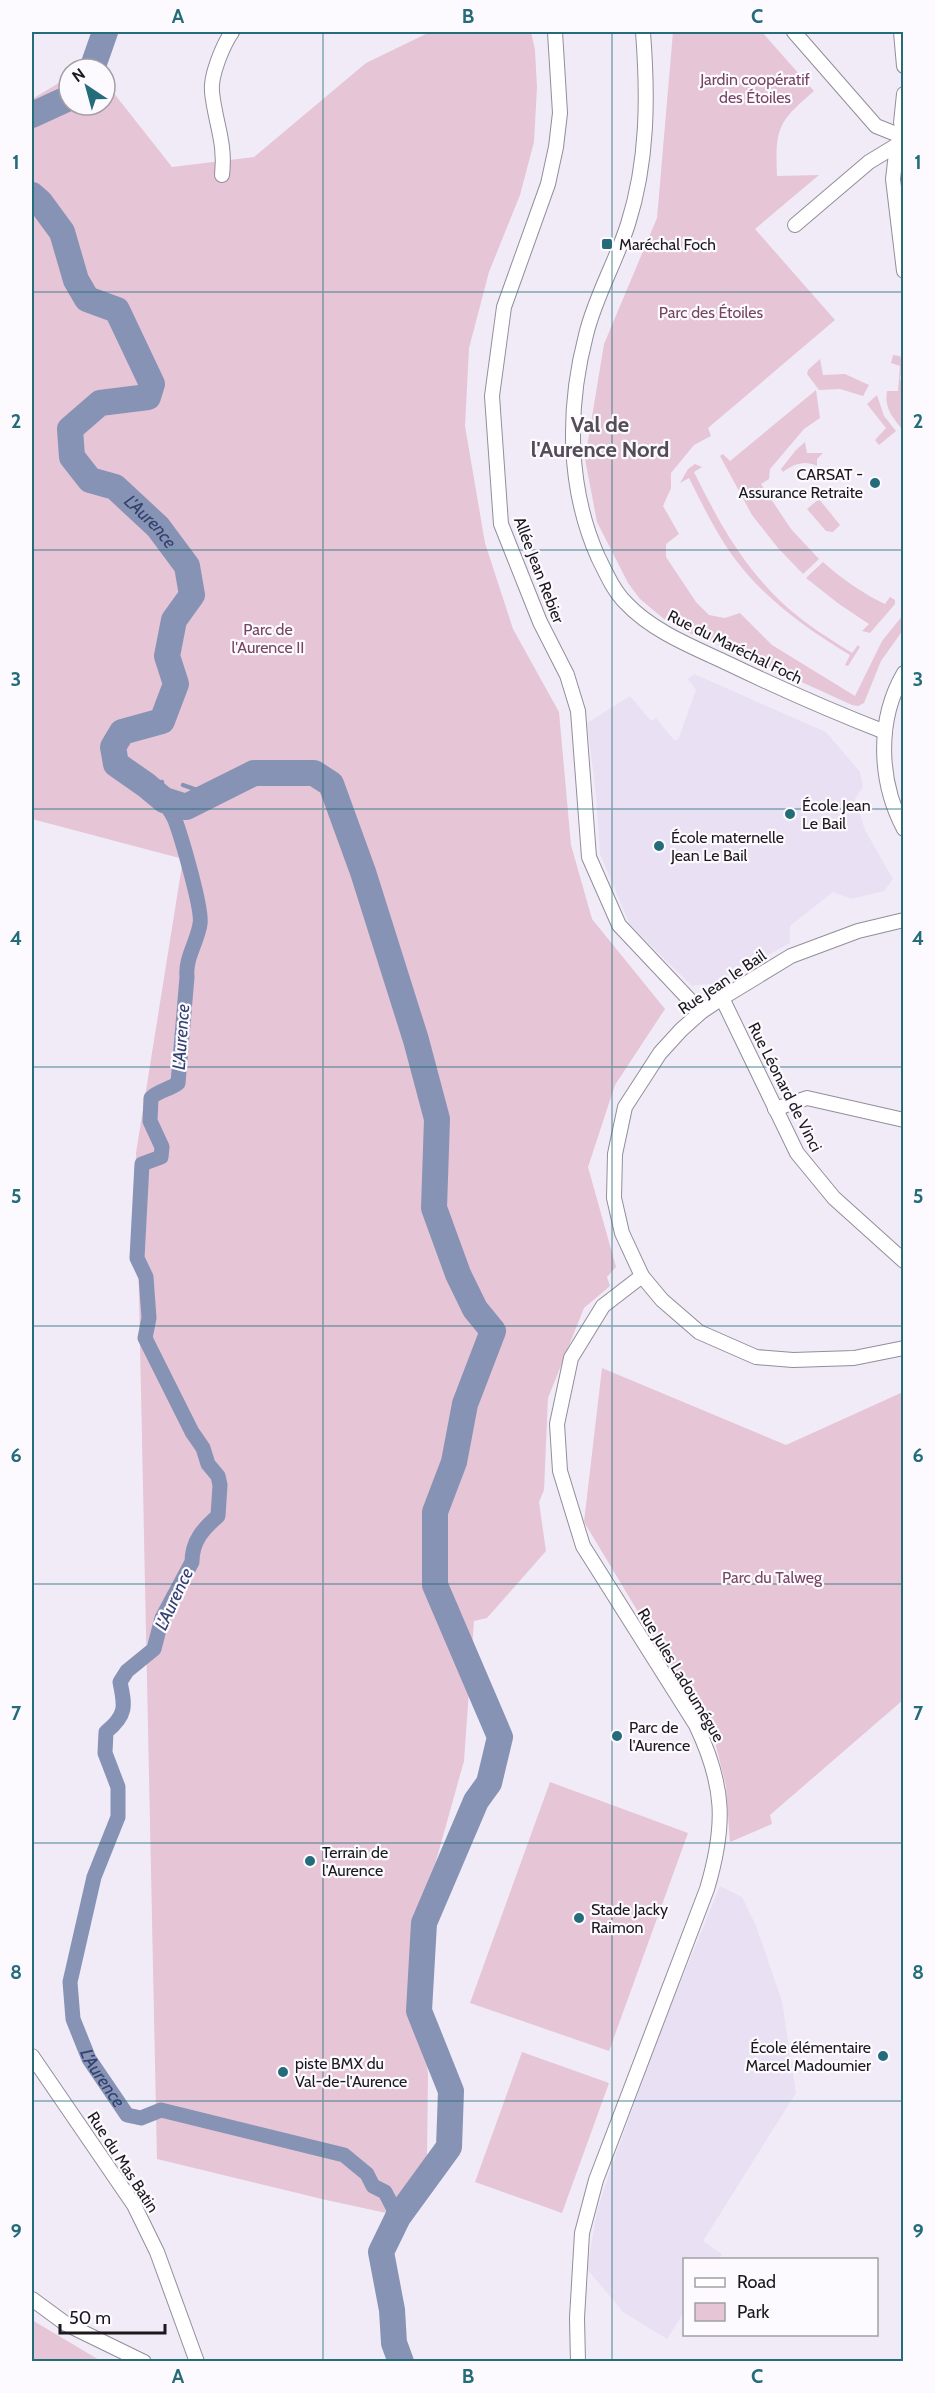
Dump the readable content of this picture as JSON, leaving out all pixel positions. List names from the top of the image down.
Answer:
{
  "streets": {
    "street": [
      "Allée Jean Rebier",
      "Rue du Maréchal Foch",
      "Rue Jean le Bail",
      "Rue Léonard de Vinci",
      "Rue Jules Ladoumégue",
      "Rue du Mas Batin"
    ]
  },
  "crossings": [
    ["Allée Jean Rebier", "Rue Jean le Bail"],
    ["Rue Jean le Bail", "Rue Léonard de Vinci"],
    ["Rue Jean le Bail", "Rue Jules Ladoumégue"]
  ],
  "districts": ["Val de l'Aurence Nord"],
  "water": ["L'Aurence"],
  "parks": [
    "Jardin coopératif des Étoiles",
    "Parc des Étoiles",
    "Parc de l'Aurence II",
    "Parc du Talweg"
  ],
  "places": {
    "transit": ["Maréchal Foch"],
    "other": [
      "CARSAT - Assurance Retraite",
      "École Jean Le Bail",
      "École maternelle Jean Le Bail",
      "Parc de l'Aurence",
      "Terrain de l'Aurence",
      "Stade Jacky Raimon",
      "École élémentaire Marcel Madoumier",
      "piste BMX du Val-de-l'Aurence"
    ]
  },
  "legend": ["Road", "Park"],
  "scale_bar": "50 m",
  "north": "top left",
  "grid": {
    "columns": ["A", "B", "C"],
    "rows": [
      "1",
      "2",
      "3",
      "4",
      "5",
      "6",
      "7",
      "8",
      "9"
    ]
  }
}
